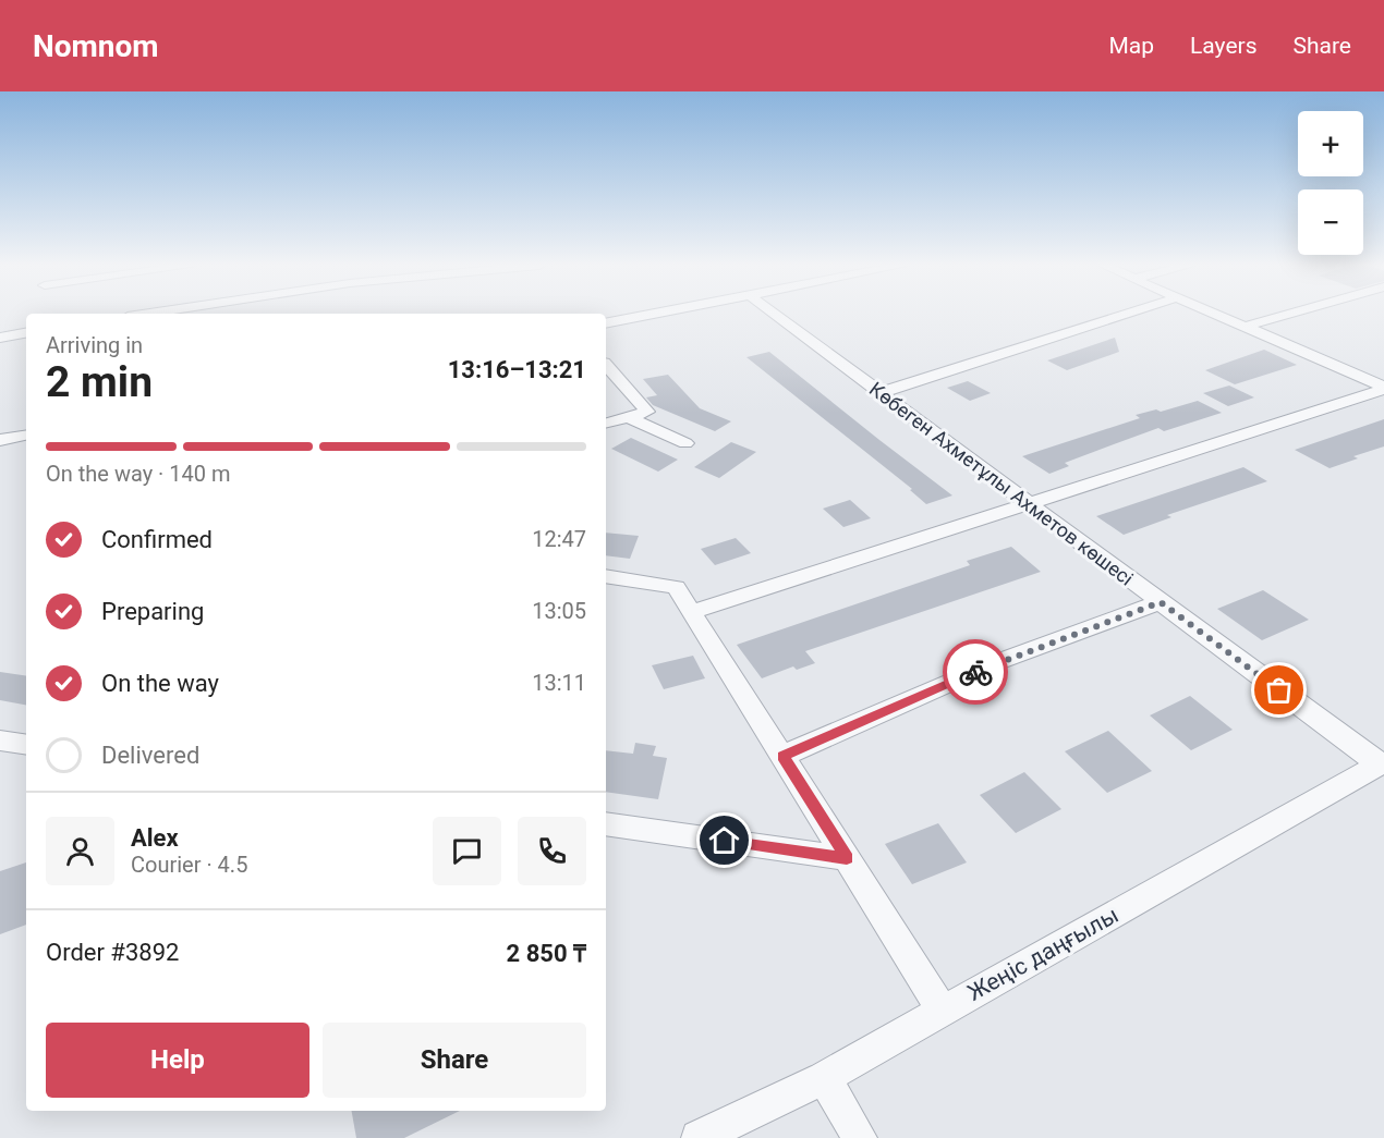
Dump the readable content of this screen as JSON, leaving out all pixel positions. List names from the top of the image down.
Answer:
{
  "streets": {
    "street": ["Көбеген Ахметұлы Ахметов көшесі", "Жеңіс даңғылы"]
  },
  "crossings": [
    ["Көбеген Ахметұлы Ахметов көшесі", "Жеңіс даңғылы"]
  ],
  "page": {
    "header": "Nomnom",
    "nav": ["Map", "Layers", "Share"],
    "map_buttons": ["+", "−"],
    "heading": ["2 min", "Arriving in", "13:16–13:21"],
    "panel": [
      "Alex",
      "Courier · 4.5",
      "Order #3892",
      "2 850 ₸"
    ],
    "bar": "On the way · 140 m",
    "list": [
      ["Confirmed", "12:47"],
      ["Preparing", "13:05"],
      ["On the way", "13:11"],
      "Delivered"
    ],
    "buttons": ["Help", "Share"]
  }
}
